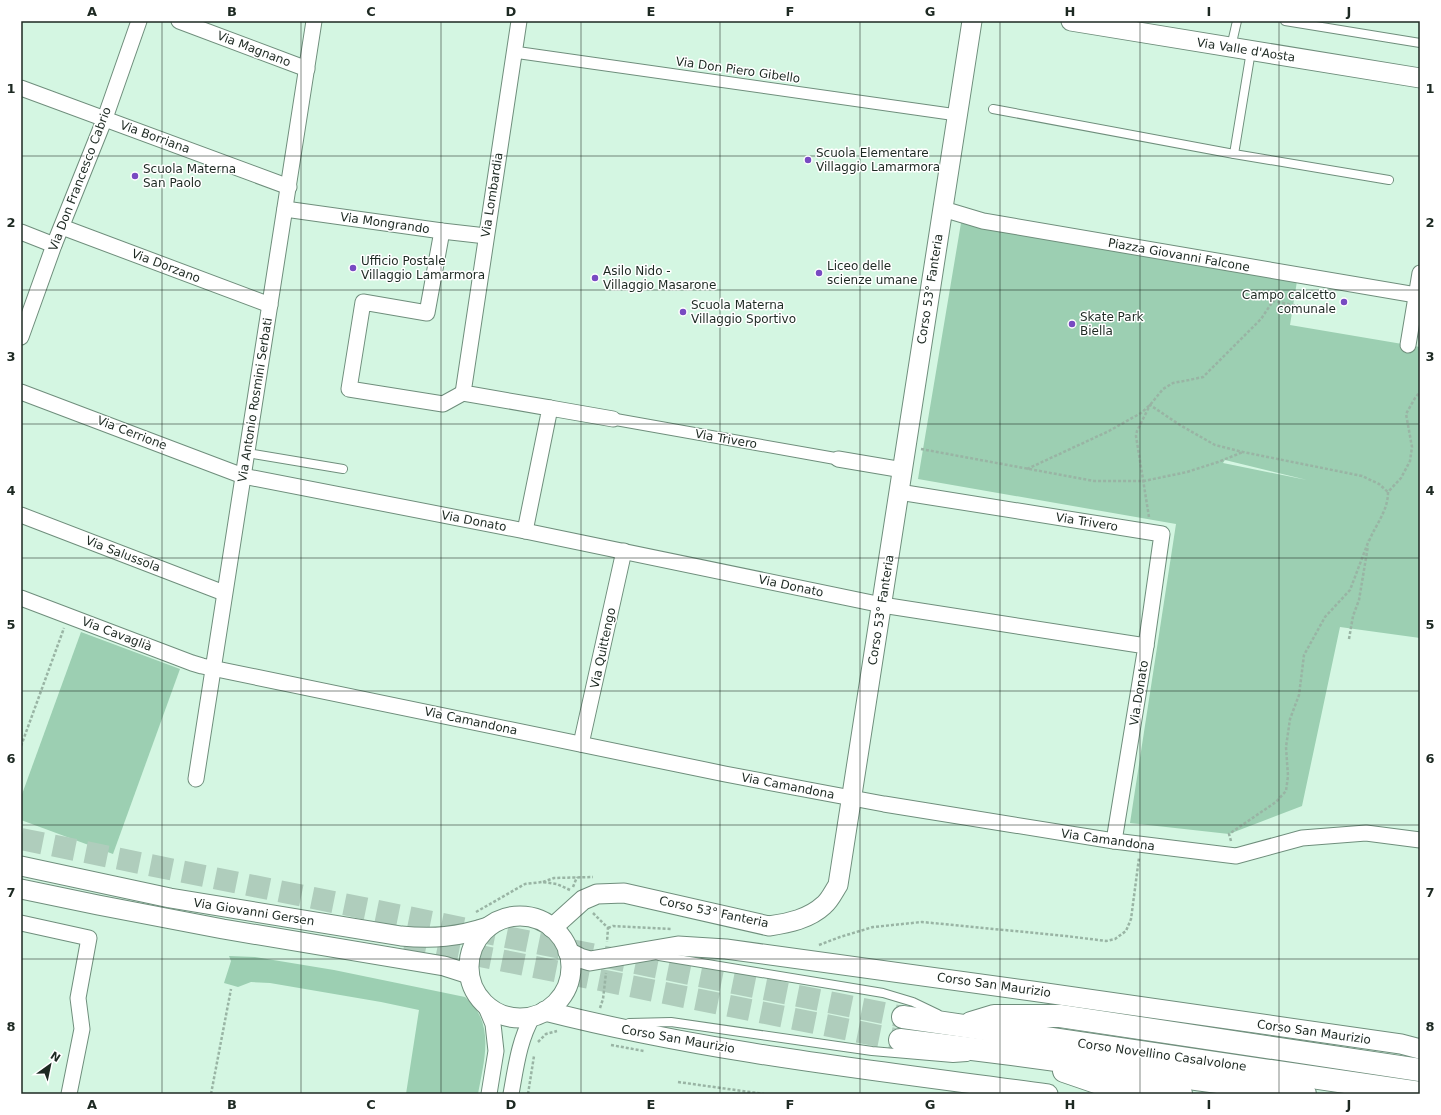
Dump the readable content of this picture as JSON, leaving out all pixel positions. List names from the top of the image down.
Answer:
{
  "streets": {
    "highway": ["Corso Novellino Casalvolone"],
    "street": [
      "Via Magnano",
      "Via Valle d'Aosta",
      "Via Don Piero Gibello",
      "Via Borriana",
      "Via Don Francesco Cabrio",
      "Via Lombardia",
      "Via Mongrando",
      "Piazza Giovanni Falcone",
      "Via Dorzano",
      "Corso 53° Fanteria",
      "Via Antonio Rosmini Serbati",
      "Via Cerrione",
      "Via Trivero",
      "Via Donato",
      "Via Salussola",
      "Via Cavaglià",
      "Via Quittengo",
      "Via Camandona",
      "Via Giovanni Gersen",
      "Corso San Maurizio"
    ]
  },
  "crossings": [
    ["Via Magnano", "Via Antonio Rosmini Serbati"],
    ["Via Don Piero Gibello", "Via Lombardia"],
    ["Via Don Piero Gibello", "Corso 53° Fanteria"],
    ["Via Borriana", "Via Don Francesco Cabrio"],
    ["Via Borriana", "Via Antonio Rosmini Serbati"],
    ["Via Don Francesco Cabrio", "Via Dorzano"],
    ["Via Lombardia", "Via Mongrando"],
    ["Via Mongrando", "Via Antonio Rosmini Serbati"],
    ["Piazza Giovanni Falcone", "Corso 53° Fanteria"],
    ["Via Dorzano", "Via Antonio Rosmini Serbati"],
    ["Corso 53° Fanteria", "Via Trivero"],
    ["Corso 53° Fanteria", "Via Donato"],
    ["Corso 53° Fanteria", "Via Camandona"],
    ["Corso 53° Fanteria", "Via Giovanni Gersen"],
    ["Corso 53° Fanteria", "Corso San Maurizio"],
    ["Via Antonio Rosmini Serbati", "Via Cerrione"],
    ["Via Antonio Rosmini Serbati", "Via Donato"],
    ["Via Antonio Rosmini Serbati", "Via Salussola"],
    ["Via Antonio Rosmini Serbati", "Via Cavaglià"],
    ["Via Antonio Rosmini Serbati", "Via Camandona"],
    ["Via Cerrione", "Via Donato"],
    ["Via Trivero", "Via Donato"],
    ["Via Donato", "Via Quittengo"],
    ["Via Donato", "Via Camandona"],
    ["Via Cavaglià", "Via Camandona"],
    ["Via Quittengo", "Via Camandona"],
    ["Via Giovanni Gersen", "Corso San Maurizio"]
  ],
  "places": [
    "Scuola Elementare Villaggio Lamarmora",
    "Scuola Materna San Paolo",
    "Ufficio Postale Villaggio Lamarmora",
    "Liceo delle scienze umane",
    "Asilo Nido - Villaggio Masarone",
    "Campo calcetto comunale",
    "Scuola Materna Villaggio Sportivo",
    "Skate Park Biella"
  ],
  "north": "top right",
  "grid": {
    "columns": [
      "A",
      "B",
      "C",
      "D",
      "E",
      "F",
      "G",
      "H",
      "I",
      "J"
    ],
    "rows": [
      "1",
      "2",
      "3",
      "4",
      "5",
      "6",
      "7",
      "8"
    ]
  }
}
